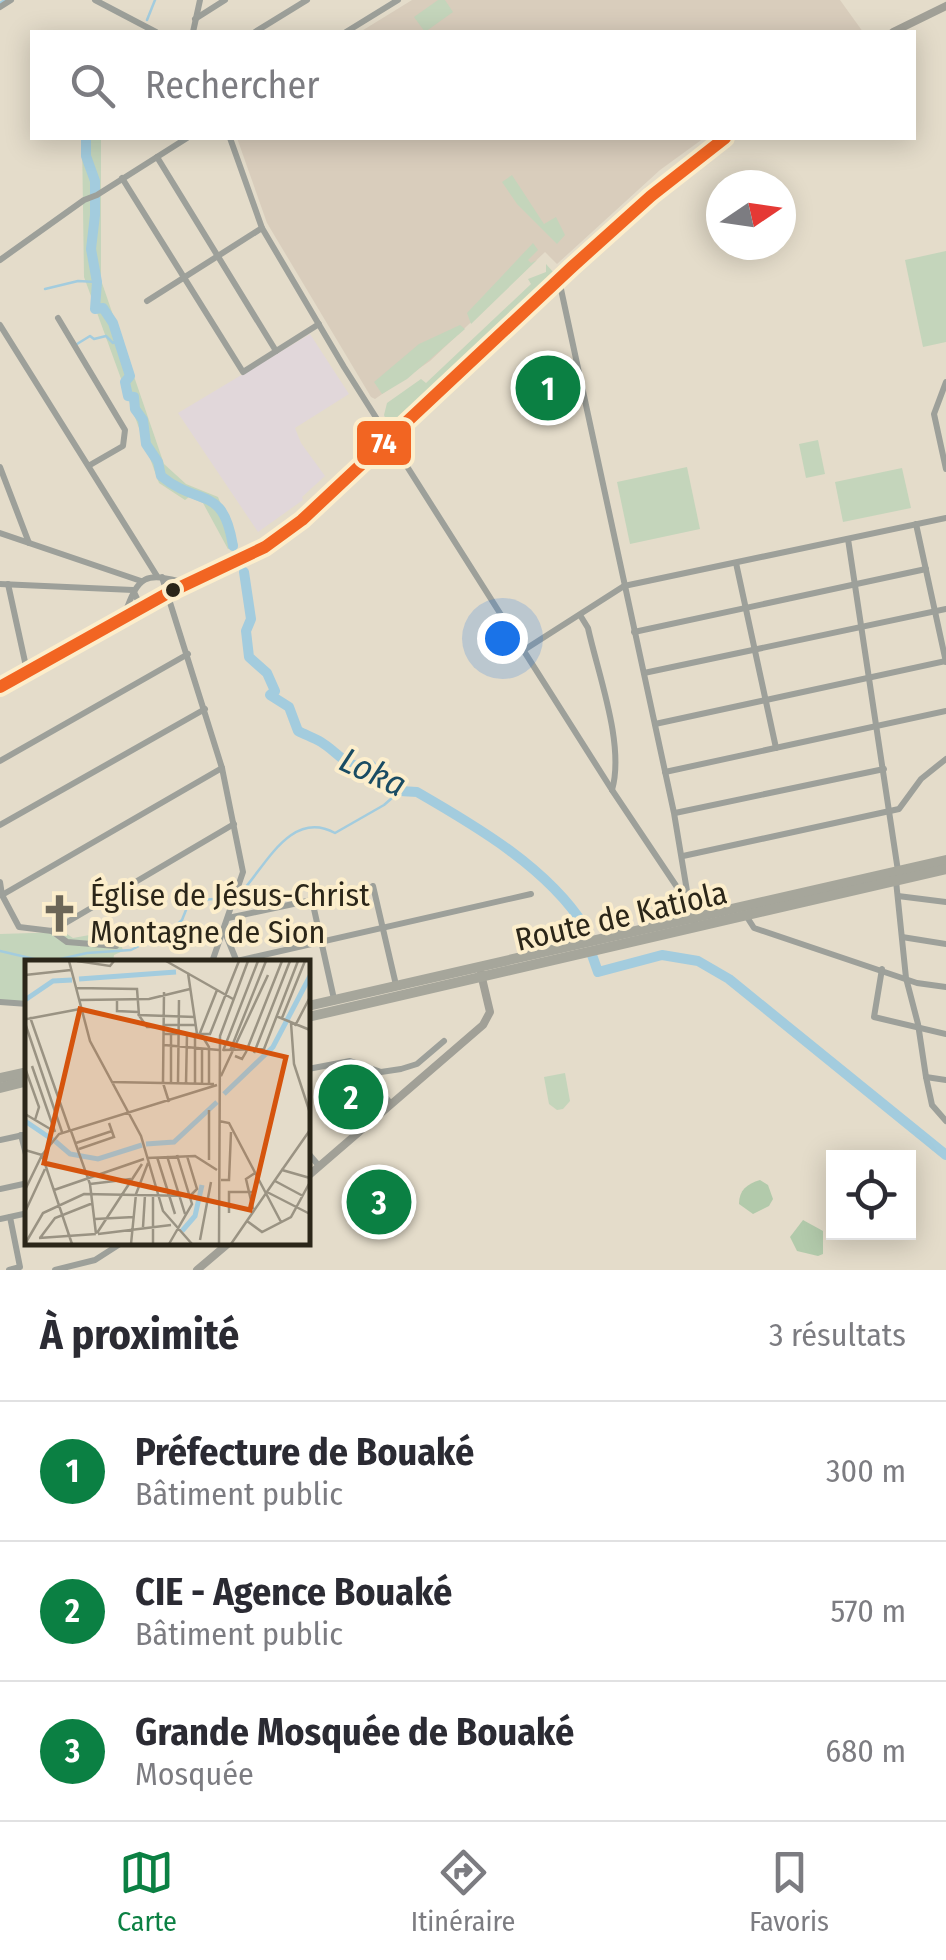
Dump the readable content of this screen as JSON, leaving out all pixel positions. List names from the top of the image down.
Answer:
{
  "streets": {
    "highway": ["Route de Katiola"]
  },
  "water": ["Loka"],
  "places": {
    "church": ["Église de Jésus-Christ Montagne de Sion"]
  },
  "lines": ["transit line 74"],
  "north": "right",
  "page": {
    "search": "Rechercher",
    "pins": ["1", "2", "3"],
    "heading": ["À proximité", "3 résultats"],
    "list": [
      {
        "mark": "1",
        "name": "Préfecture de Bouaké",
        "note": "Bâtiment public",
        "value": "300 m"
      },
      {
        "mark": "2",
        "name": "CIE - Agence Bouaké",
        "note": "Bâtiment public",
        "value": "570 m"
      },
      {
        "mark": "3",
        "name": "Grande Mosquée de Bouaké",
        "note": "Mosquée",
        "value": "680 m"
      }
    ],
    "nav": ["Carte", "Itinéraire", "Favoris"]
  }
}
